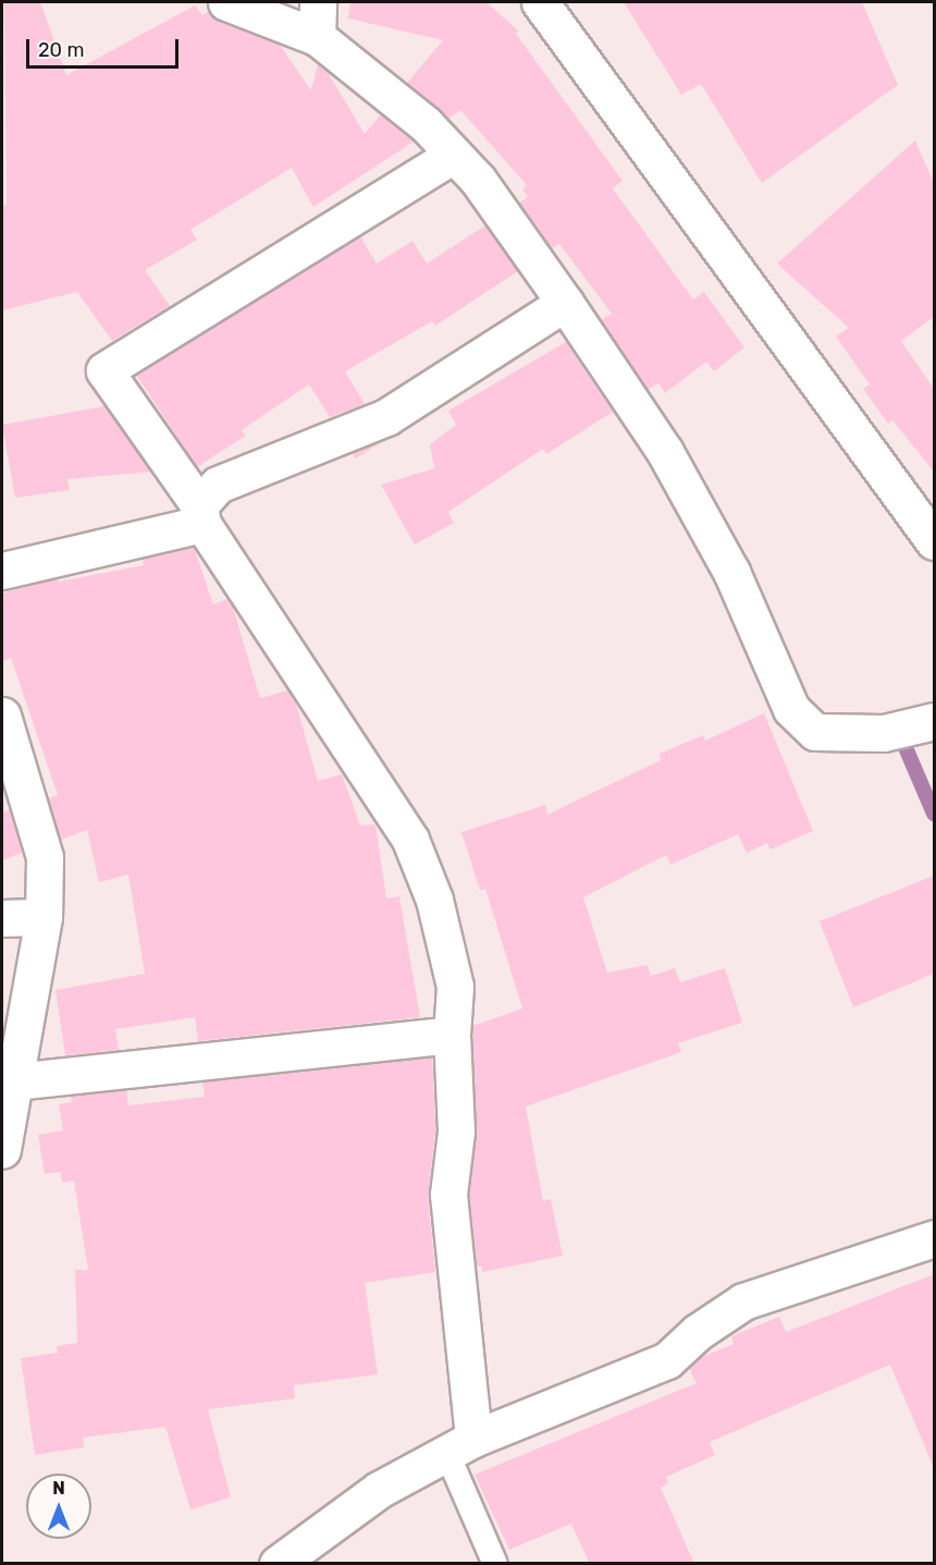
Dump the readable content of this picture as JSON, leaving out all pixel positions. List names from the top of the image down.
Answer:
{
  "scale_bar": "20 m",
  "north": "top"
}
